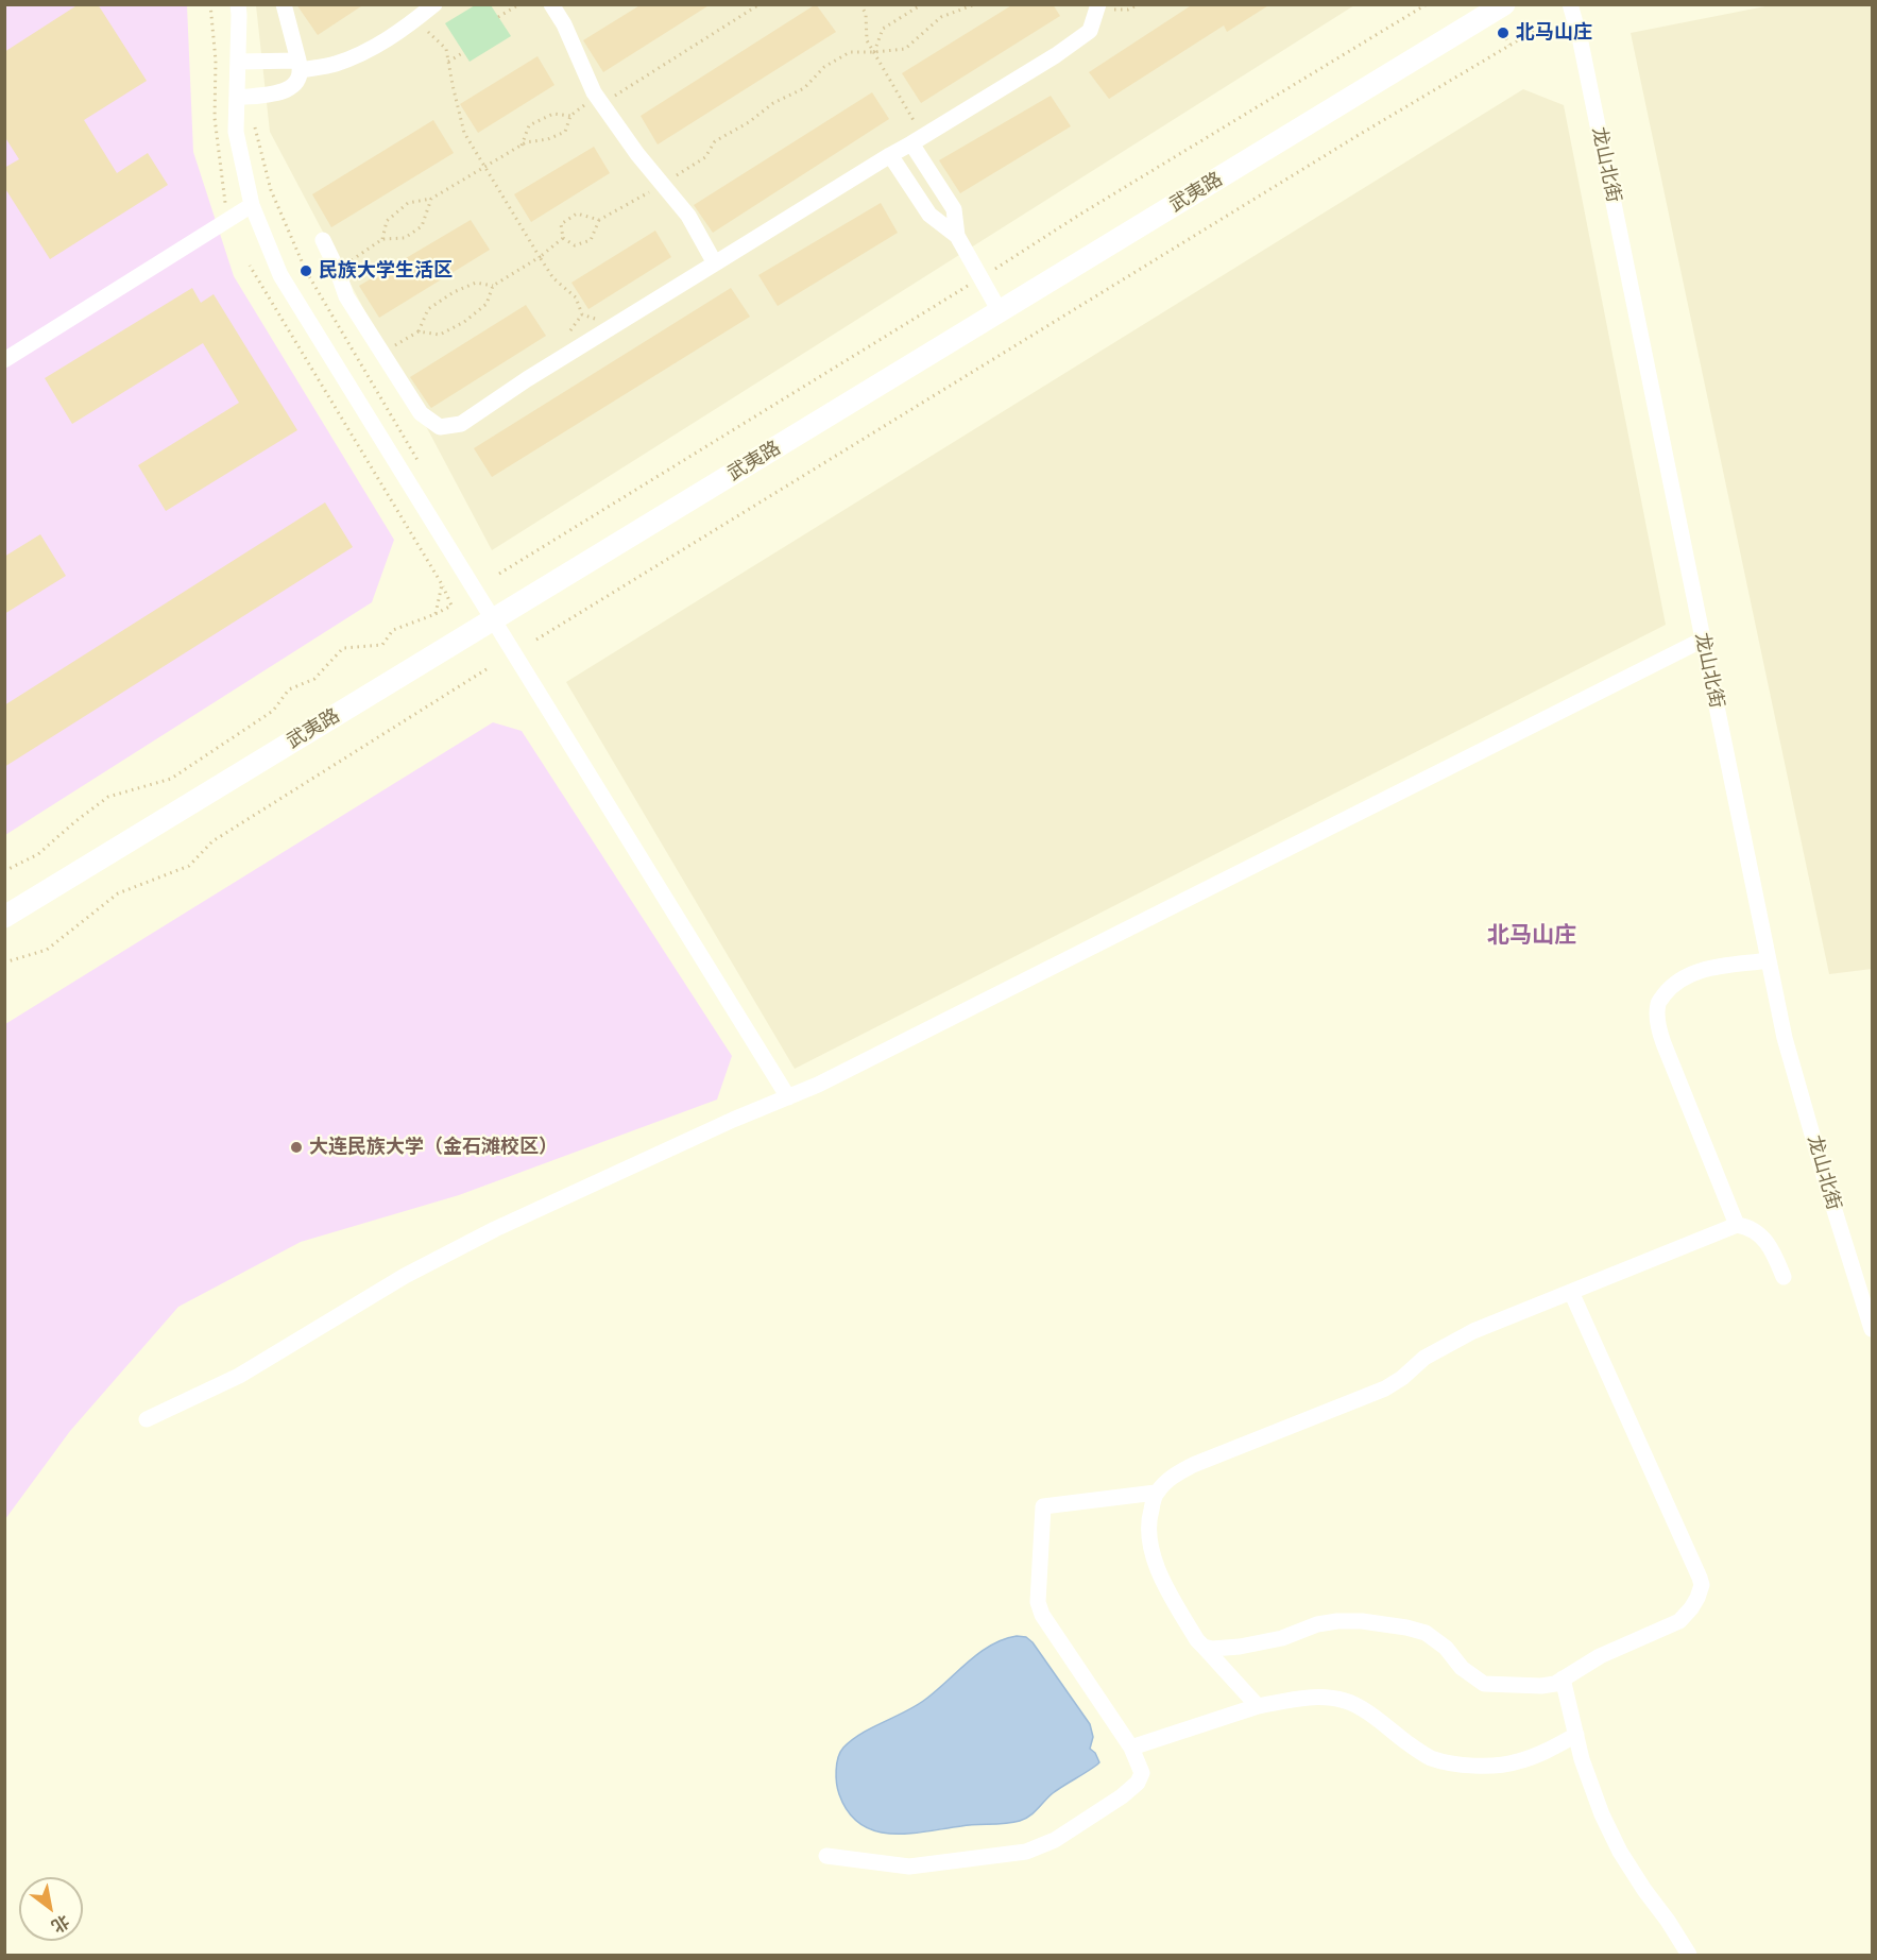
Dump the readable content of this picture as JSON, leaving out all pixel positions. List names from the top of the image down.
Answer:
{
  "streets": {
    "main road": ["武夷路"],
    "street": ["龙山北街"]
  },
  "districts": ["北马山庄"],
  "places": ["北马山庄", "民族大学生活区", "大连民族大学（金石滩校区）"],
  "north": "bottom right"
}
